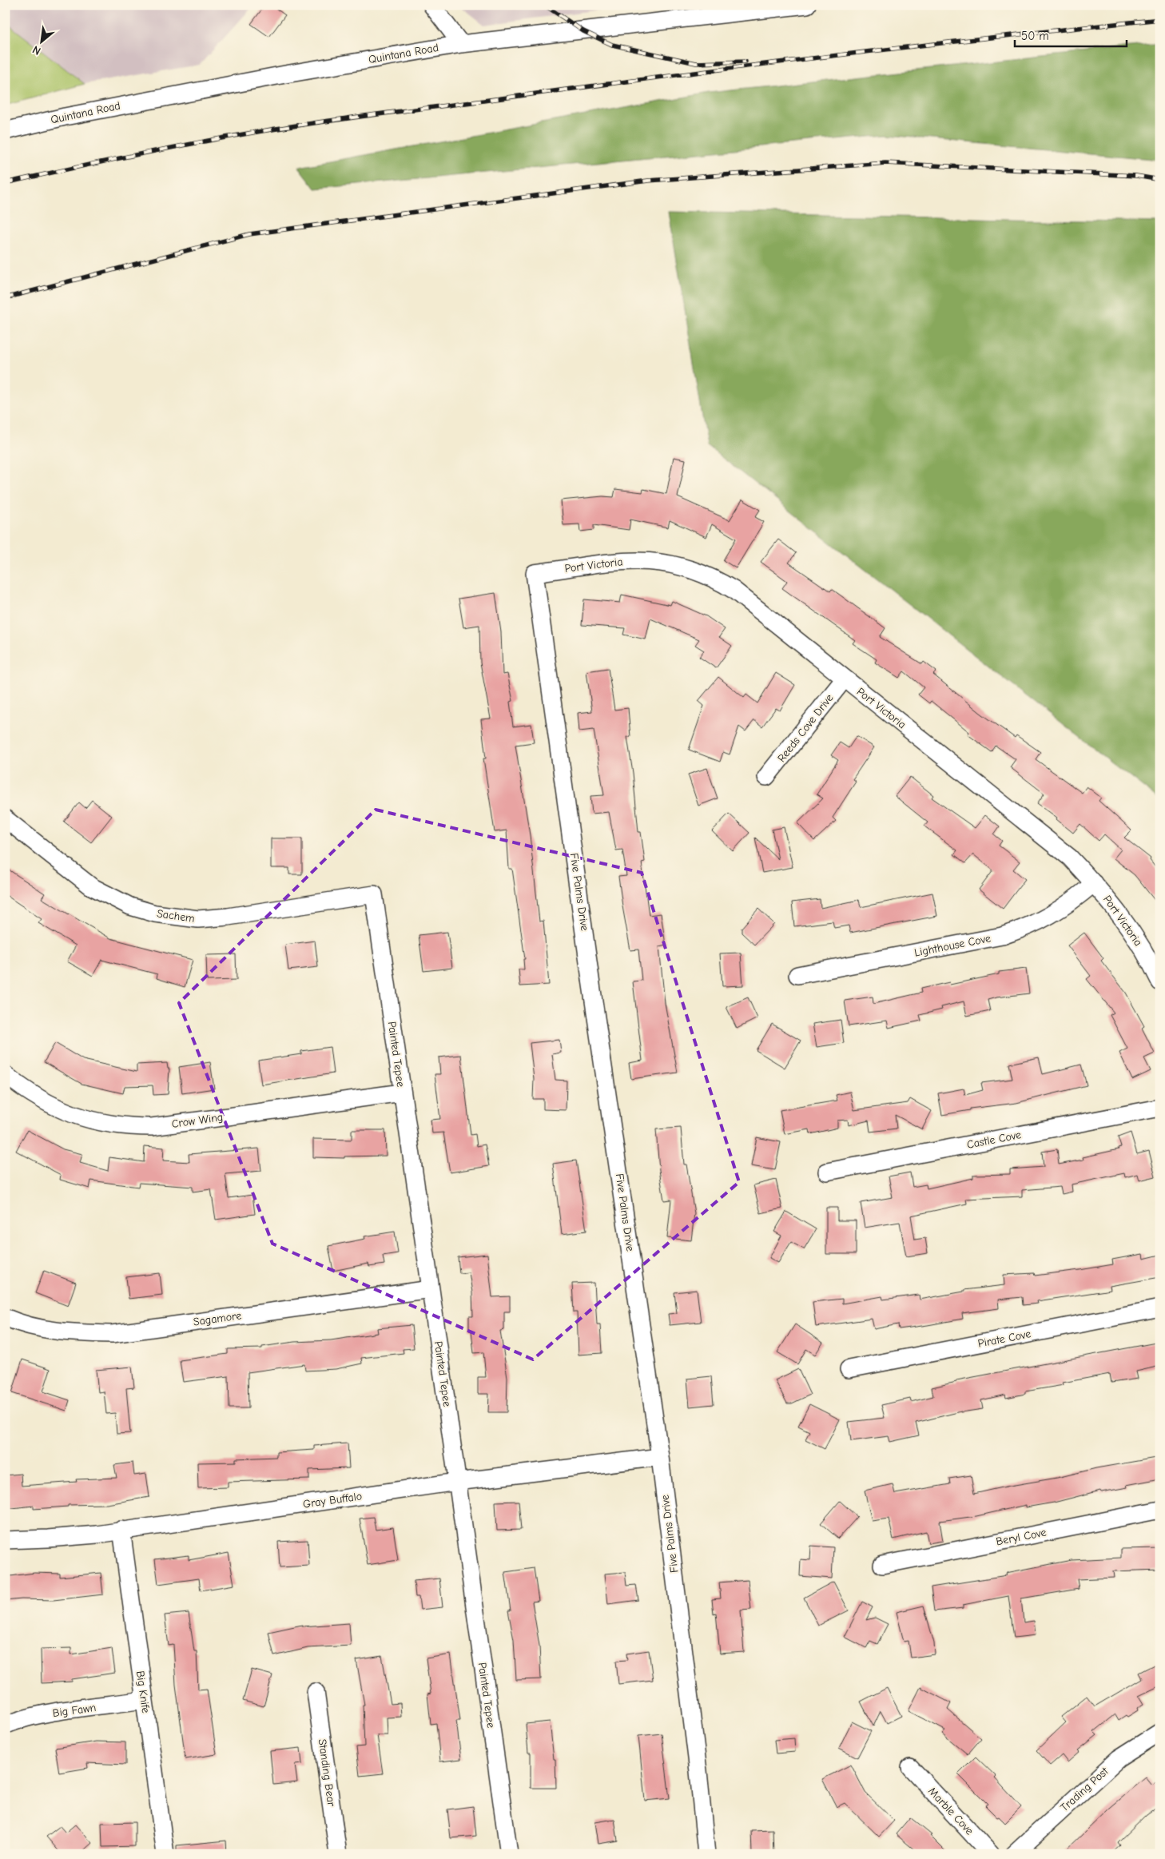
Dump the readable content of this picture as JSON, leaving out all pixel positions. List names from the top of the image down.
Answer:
{
  "streets": {
    "street": [
      "Quintana Road",
      "Port Victoria",
      "Reeds Cove Drive",
      "Five Palms Drive",
      "Sachem",
      "Lighthouse Cove",
      "Painted Tepee",
      "Crow Wing",
      "Castle Cove",
      "Sagamore",
      "Pirate Cove",
      "Gray Buffalo",
      "Beryl Cove",
      "Big Knife",
      "Big Fawn",
      "Standing Bear",
      "Trading Post",
      "Marble Cove"
    ]
  },
  "crossings": [
    ["Port Victoria", "Reeds Cove Drive"],
    ["Port Victoria", "Five Palms Drive"],
    ["Port Victoria", "Lighthouse Cove"],
    ["Five Palms Drive", "Gray Buffalo"],
    ["Sachem", "Painted Tepee"],
    ["Painted Tepee", "Crow Wing"],
    ["Painted Tepee", "Sagamore"],
    ["Painted Tepee", "Gray Buffalo"],
    ["Gray Buffalo", "Big Knife"],
    ["Big Knife", "Big Fawn"]
  ],
  "scale_bar": "50 m",
  "north": "bottom left"
}
